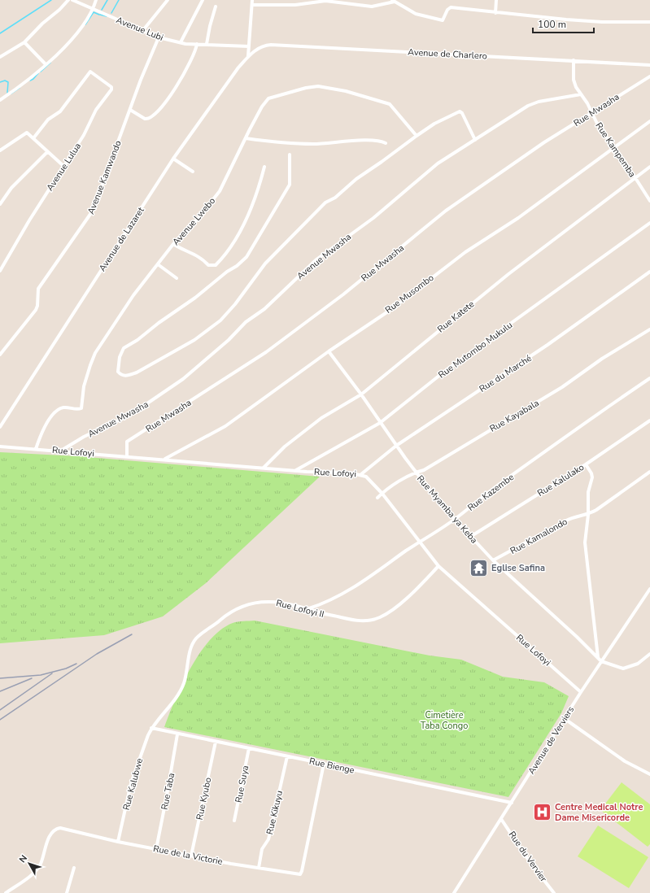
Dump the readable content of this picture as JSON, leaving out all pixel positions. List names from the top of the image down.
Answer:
{
  "streets": {
    "street": [
      "Avenue Lubi",
      "Avenue de Charlero",
      "Rue Mwasha",
      "Rue Kampemba",
      "Avenue Lulua",
      "Avenue Kamwando",
      "Avenue Lwebo",
      "Avenue de Lazaret",
      "Avenue Mwasha",
      "Rue Musombo",
      "Rue Katete",
      "Rue Mutombo Mukulu",
      "Rue du Marché",
      "Rue Kayabala",
      "Rue Lofoyi",
      "Rue Kalulako",
      "Rue Kazembe",
      "Rue Myamba ya Keba",
      "Rue Kamalondo",
      "Rue Lofoyi II",
      "Avenue de Verviers",
      "Rue Bienge",
      "Rue Kalubwe",
      "Rue Suya",
      "Rue Taba",
      "Rue Kyubo",
      "Rue Kikuyu",
      "Rue de la Victorie",
      "Rue du Vervier"
    ]
  },
  "crossings": [
    ["Avenue Lubi", "Avenue Kamwando"],
    ["Avenue de Charlero", "Rue Kampemba"],
    ["Avenue de Charlero", "Avenue de Lazaret"],
    ["Rue Mwasha", "Rue Kampemba"],
    ["Rue Mwasha", "Rue Lofoyi"],
    ["Rue Kampemba", "Avenue Mwasha"],
    ["Rue Kampemba", "Rue Musombo"],
    ["Rue Kampemba", "Rue Katete"],
    ["Avenue Lwebo", "Rue Lofoyi"],
    ["Avenue Mwasha", "Rue Lofoyi"],
    ["Rue Musombo", "Rue Lofoyi"],
    ["Rue Musombo", "Rue Myamba ya Keba"],
    ["Rue Katete", "Rue Lofoyi"],
    ["Rue Katete", "Rue Myamba ya Keba"],
    ["Rue Mutombo Mukulu", "Rue Lofoyi"],
    ["Rue Mutombo Mukulu", "Rue Myamba ya Keba"],
    ["Rue du Marché", "Rue Lofoyi"],
    ["Rue du Marché", "Rue Myamba ya Keba"],
    ["Rue Kayabala", "Rue Lofoyi"],
    ["Rue Kayabala", "Rue Myamba ya Keba"],
    ["Rue Lofoyi", "Rue Kazembe"],
    ["Rue Lofoyi", "Rue Lofoyi II"],
    ["Rue Lofoyi", "Avenue de Verviers"],
    ["Rue Kalulako", "Rue Myamba ya Keba"],
    ["Rue Kazembe", "Rue Myamba ya Keba"],
    ["Rue Kazembe", "Rue Lofoyi II"],
    ["Rue Myamba ya Keba", "Rue Kamalondo"],
    ["Rue Myamba ya Keba", "Avenue de Verviers"],
    ["Rue Lofoyi II", "Rue Bienge"],
    ["Rue Lofoyi II", "Rue Kalubwe"],
    ["Avenue de Verviers", "Rue Bienge"],
    ["Avenue de Verviers", "Rue du Vervier"],
    ["Rue Bienge", "Rue Kalubwe"],
    ["Rue Bienge", "Rue Suya"],
    ["Rue Bienge", "Rue Taba"],
    ["Rue Bienge", "Rue Kyubo"],
    ["Rue Bienge", "Rue Kikuyu"],
    ["Rue Bienge", "Rue de la Victorie"],
    ["Rue Kalubwe", "Rue de la Victorie"],
    ["Rue Taba", "Rue de la Victorie"],
    ["Rue Kyubo", "Rue de la Victorie"],
    ["Rue Kikuyu", "Rue de la Victorie"]
  ],
  "parks": ["Cimetière Taba Congo"],
  "places": {
    "temple": ["Eglise Safina"],
    "hospital": ["Centre Medical Notre Dame Misericorde"]
  },
  "scale_bar": "100 m",
  "north": "top left"
}
